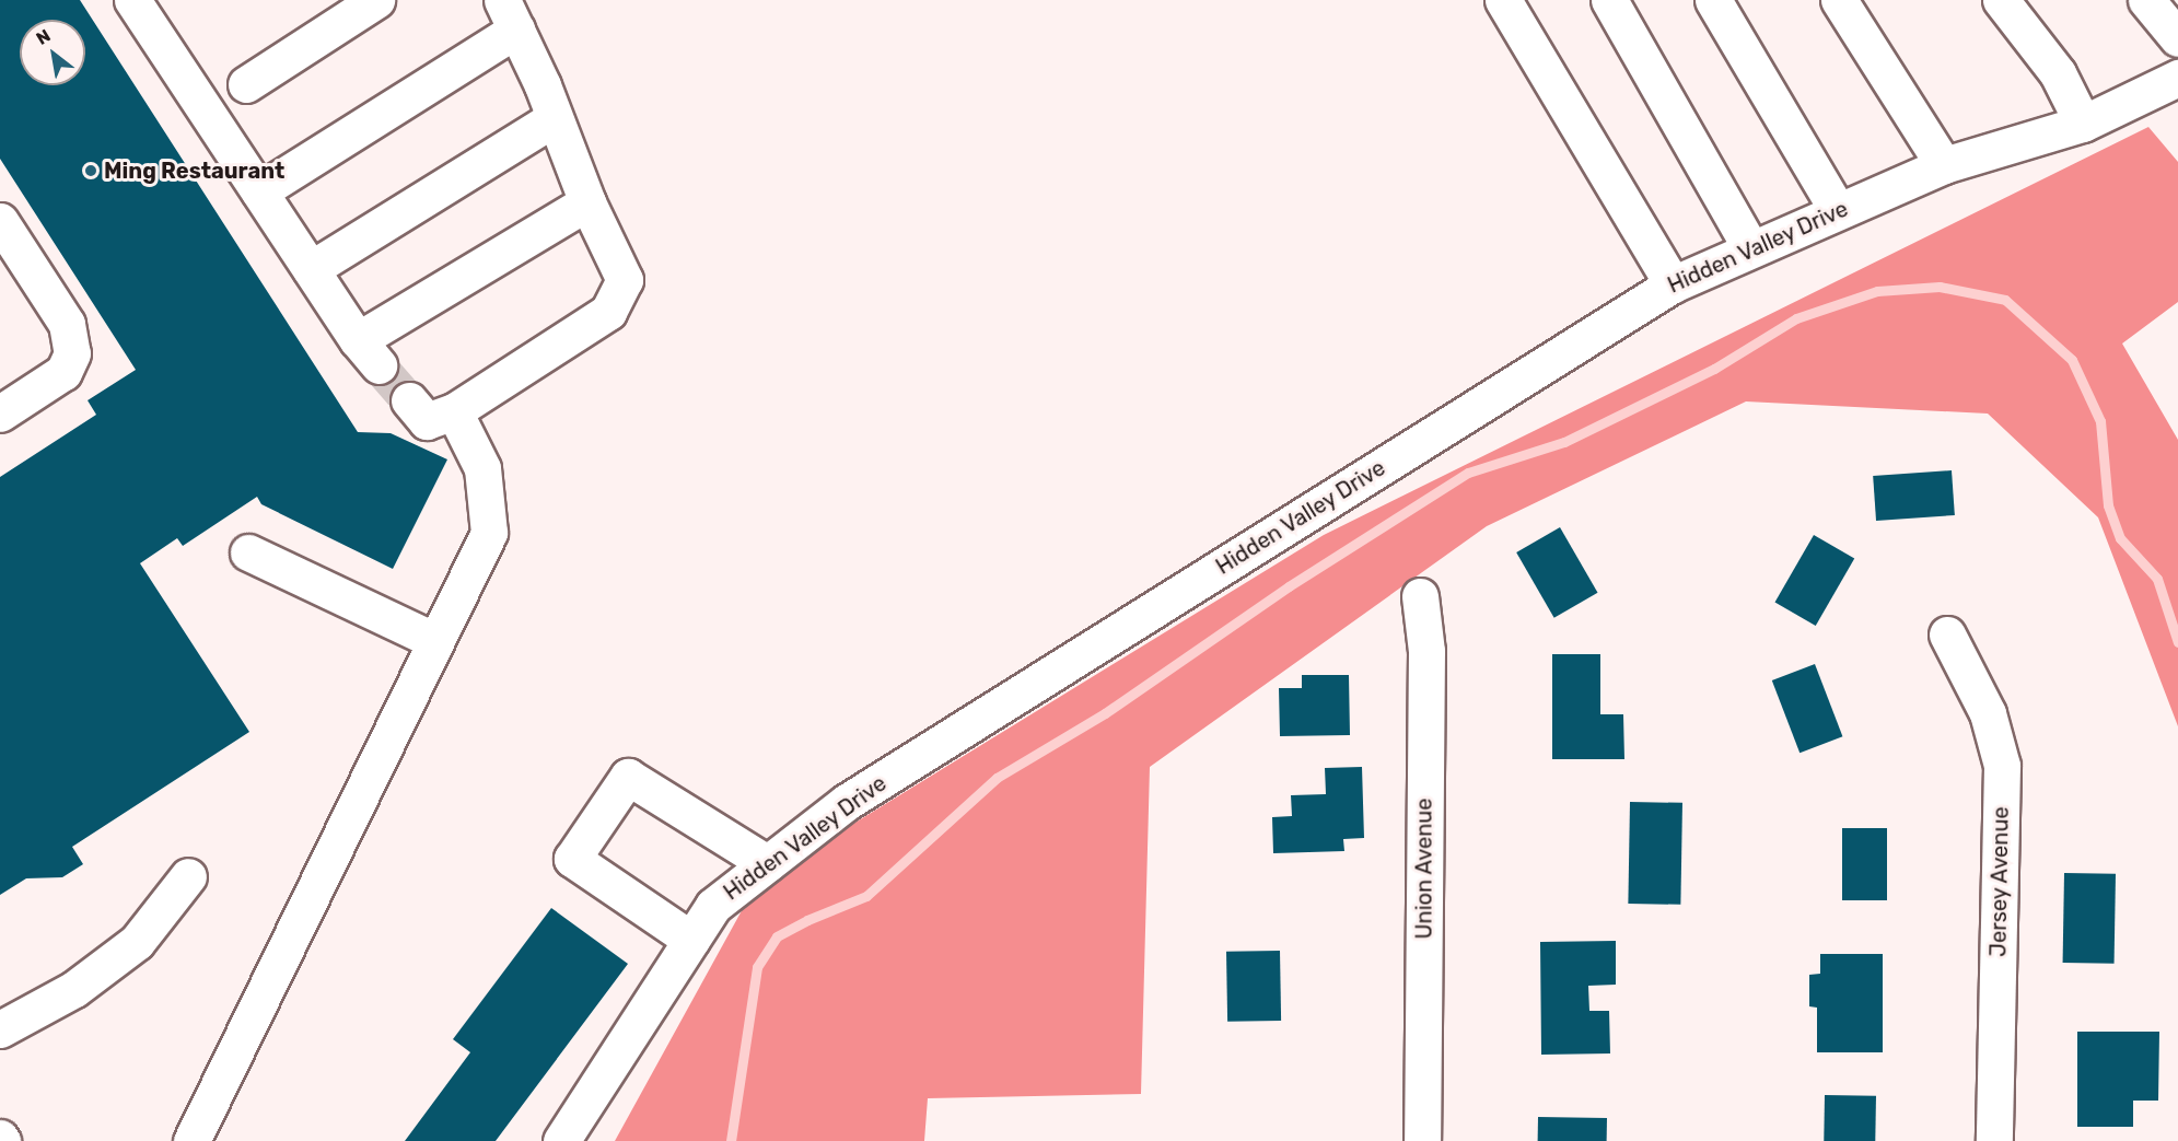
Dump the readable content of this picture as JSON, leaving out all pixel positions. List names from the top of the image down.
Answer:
{
  "streets": {
    "street": ["Hidden Valley Drive", "Union Avenue", "Jersey Avenue"]
  },
  "places": ["Ming Restaurant"],
  "north": "top left"
}
